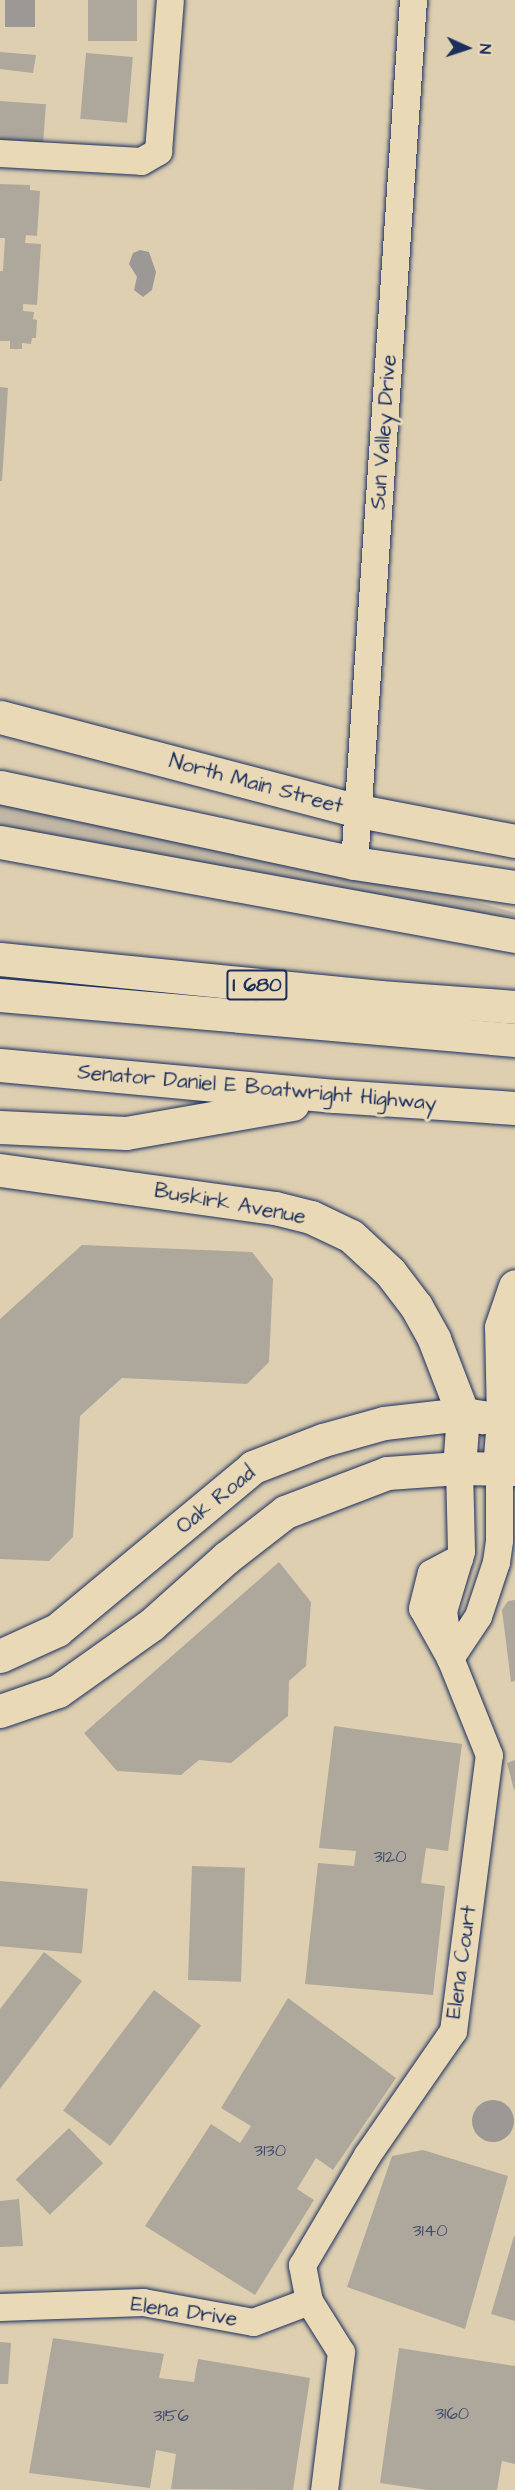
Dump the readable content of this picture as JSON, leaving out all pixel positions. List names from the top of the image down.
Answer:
{
  "streets": {
    "main road": [
      "North Main Street",
      "I 680",
      "Senator Daniel E Boatwright Highway",
      "Buskirk Avenue",
      "Oak Road"
    ],
    "street": ["Sun Valley Drive", "Elena Court", "Elena Drive"]
  },
  "crossings": [
    ["Sun Valley Drive", "North Main Street"],
    ["Buskirk Avenue", "Oak Road"],
    ["Buskirk Avenue", "Elena Court"],
    ["Elena Court", "Elena Drive"]
  ],
  "house_numbers": [
    "3120",
    "3130",
    "3140",
    "3160",
    "3156"
  ],
  "north": "right"
}
